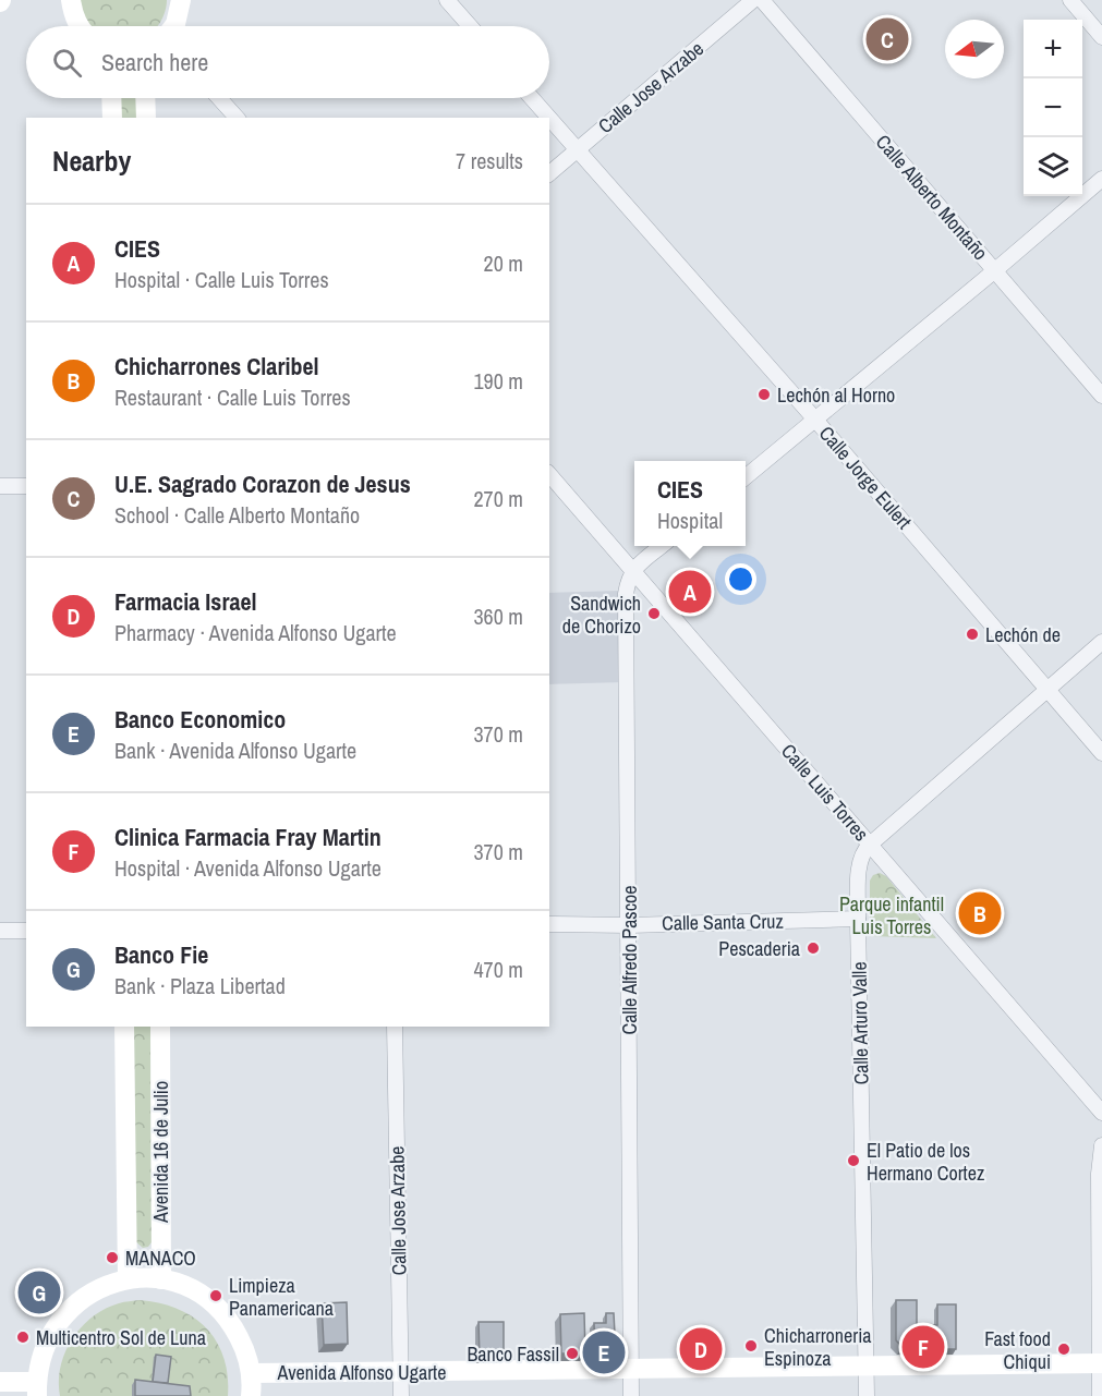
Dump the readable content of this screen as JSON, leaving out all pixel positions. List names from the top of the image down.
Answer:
{
  "streets": {
    "main road": ["Avenida 16 de Julio", "Avenida Alfonso Ugarte"],
    "street": [
      "Calle Jose Arzabe",
      "Calle Alberto Montaño",
      "Calle Jorge Eulert",
      "Calle Luis Torres",
      "Calle Santa Cruz",
      "Calle Alfredo Pascoe",
      "Calle Arturo Valle"
    ]
  },
  "crossings": [
    ["Calle Jose Arzabe", "Calle Jorge Eulert"],
    ["Calle Jose Arzabe", "Avenida Alfonso Ugarte"],
    ["Calle Jorge Eulert", "Calle Arturo Valle"],
    ["Calle Luis Torres", "Calle Alfredo Pascoe"],
    ["Calle Luis Torres", "Calle Arturo Valle"],
    ["Calle Santa Cruz", "Calle Alfredo Pascoe"],
    ["Calle Santa Cruz", "Calle Arturo Valle"],
    ["Calle Alfredo Pascoe", "Avenida Alfonso Ugarte"],
    ["Calle Arturo Valle", "Avenida Alfonso Ugarte"]
  ],
  "parks": ["Parque infantil Luis Torres"],
  "places": [
    "Lechón al Horno",
    "Sandwich de Chorizo",
    "Lechón de",
    "Pescaderia",
    "El Patio de los Hermano Cortez",
    "MANACO",
    "Limpieza Panamericana",
    "Multicentro Sol de Luna",
    "Chicharroneria Espinoza",
    "Fast food Chiqui",
    "Banco Fassil"
  ],
  "north": "left",
  "page": {
    "pins": [
      "C",
      "A",
      "B",
      "G",
      "F",
      "D",
      "E"
    ],
    "map_buttons": ["+", "−"],
    "search": "Search here",
    "heading": ["Nearby", "7 results"],
    "list": [
      {
        "mark": "A",
        "name": "CIES",
        "note": "Hospital · Calle Luis Torres",
        "value": "20 m"
      },
      {
        "mark": "B",
        "name": "Chicharrones Claribel",
        "note": "Restaurant · Calle Luis Torres",
        "value": "190 m"
      },
      {
        "mark": "C",
        "name": "U.E. Sagrado Corazon de Jesus",
        "note": "School · Calle Alberto Montaño",
        "value": "270 m"
      },
      {
        "mark": "D",
        "name": "Farmacia Israel",
        "note": "Pharmacy · Avenida Alfonso Ugarte",
        "value": "360 m"
      },
      {
        "mark": "E",
        "name": "Banco Economico",
        "note": "Bank · Avenida Alfonso Ugarte",
        "value": "370 m"
      },
      {
        "mark": "F",
        "name": "Clinica Farmacia Fray Martin",
        "note": "Hospital · Avenida Alfonso Ugarte",
        "value": "370 m"
      },
      {
        "mark": "G",
        "name": "Banco Fie",
        "note": "Bank · Plaza Libertad",
        "value": "470 m"
      }
    ],
    "popup": ["CIES", "Hospital"]
  }
}
